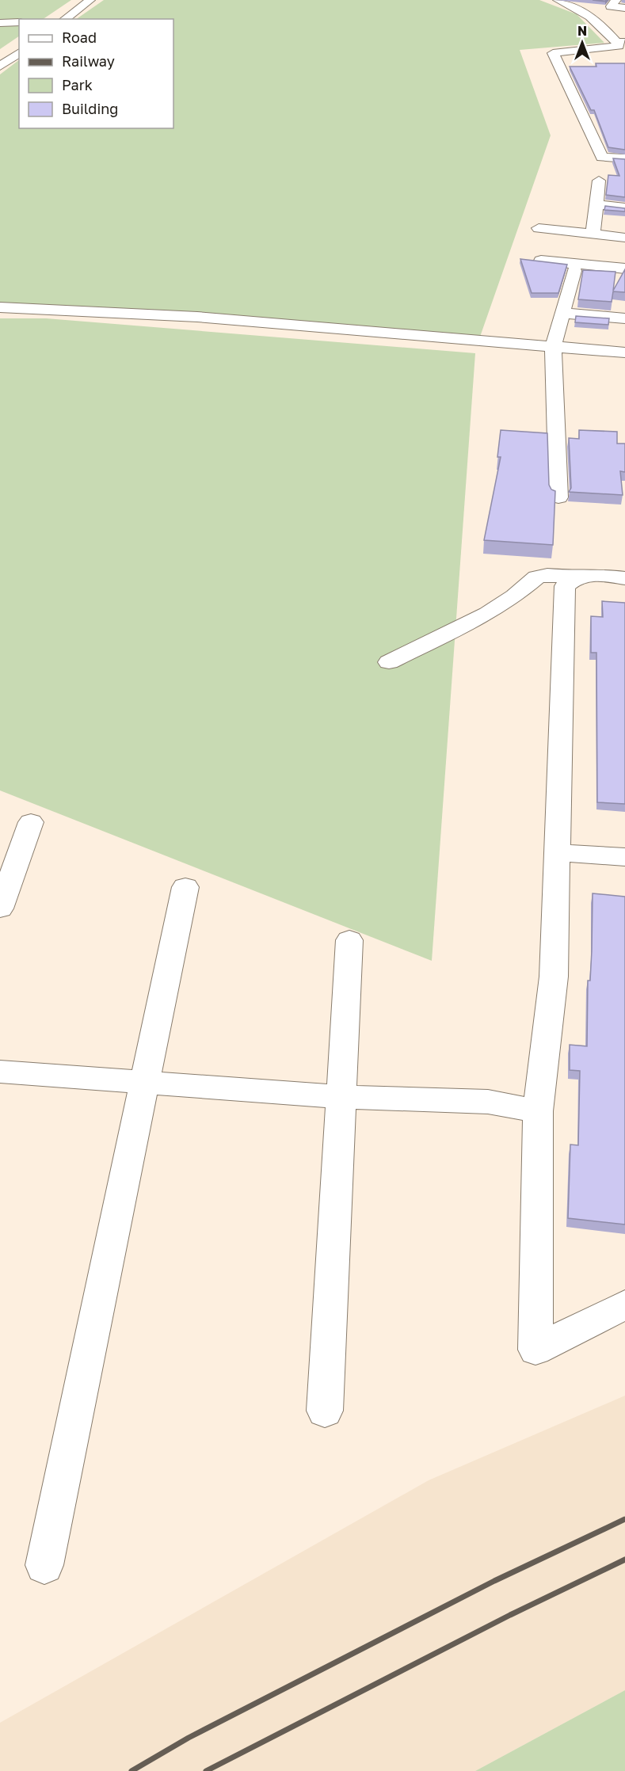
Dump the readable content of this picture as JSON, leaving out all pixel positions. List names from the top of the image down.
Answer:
{
  "legend": [
    "Road",
    "Railway",
    "Park",
    "Building"
  ],
  "north": "top"
}
